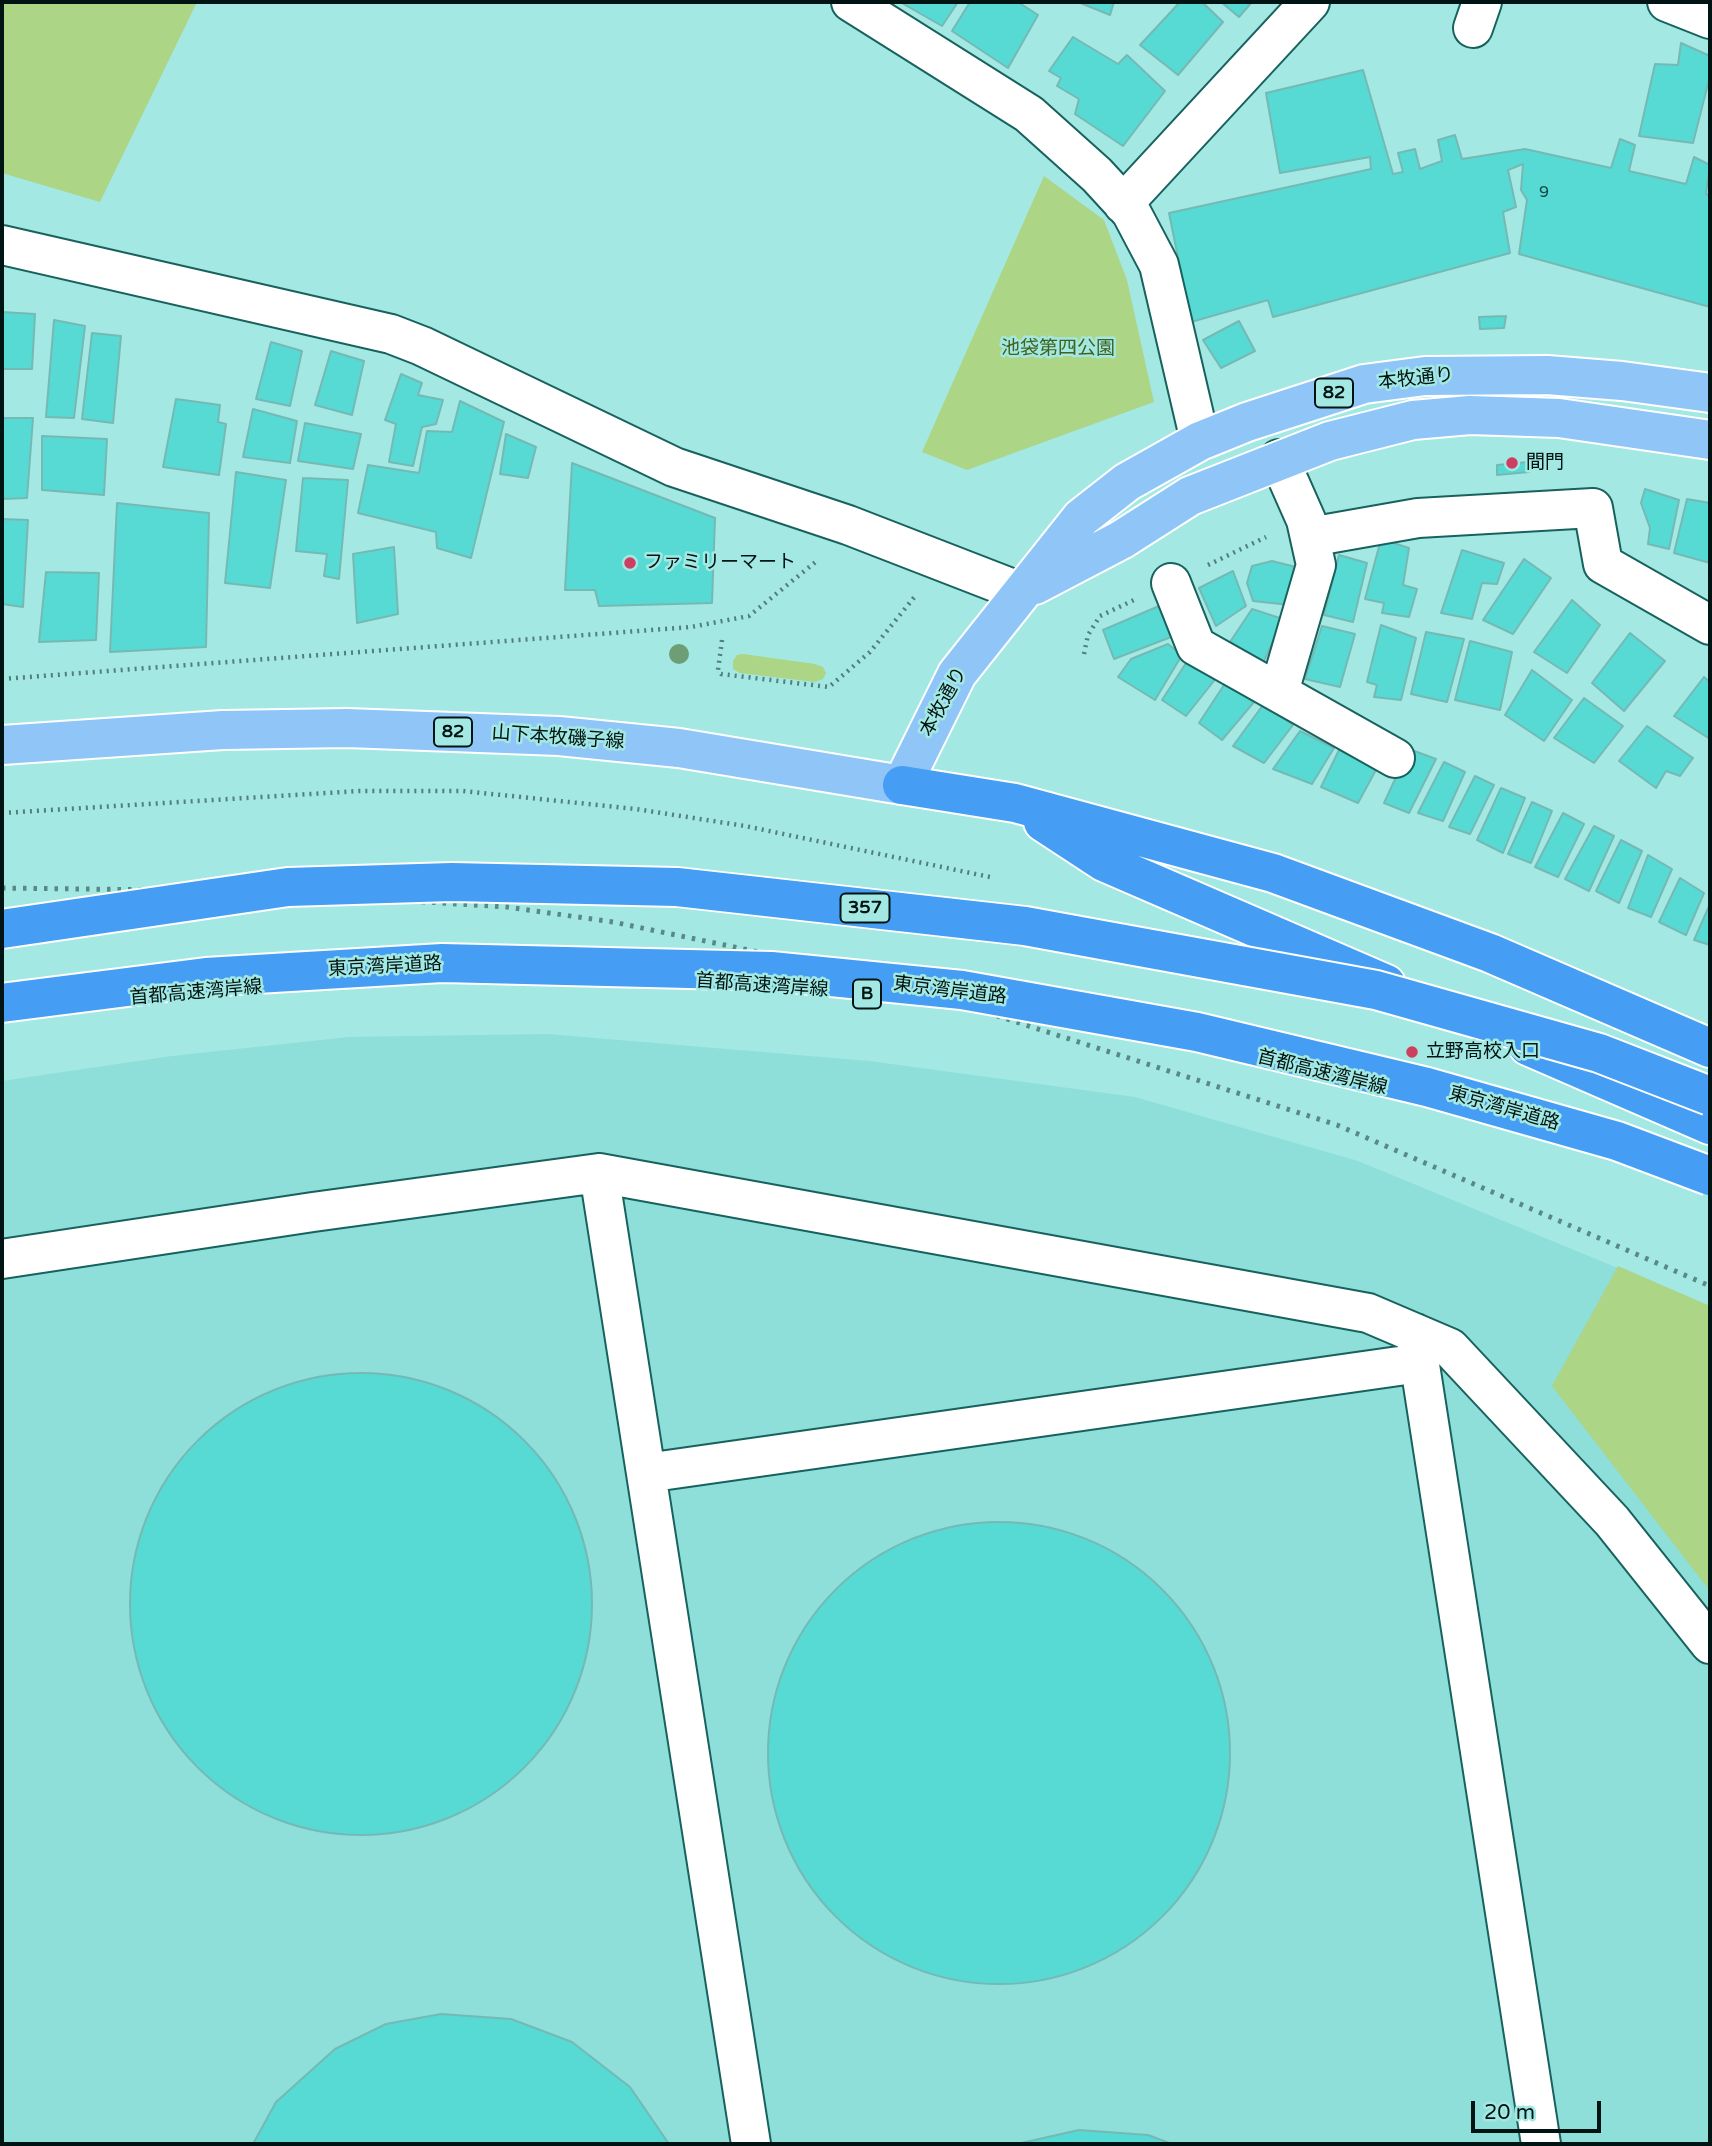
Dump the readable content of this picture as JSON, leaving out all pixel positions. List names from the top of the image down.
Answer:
{
  "streets": {
    "highway": [
      "357",
      "東京湾岸道路",
      "首都高速湾岸線",
      "B"
    ],
    "main road": ["本牧通り", "82", "山下本牧磯子線"]
  },
  "crossings": [
    ["本牧通り", "山下本牧磯子線"]
  ],
  "parks": ["池袋第四公園"],
  "places": ["間門", "ファミリーマート", "立野高校入口"],
  "house_numbers": ["9"],
  "scale_bar": "20 m"
}
